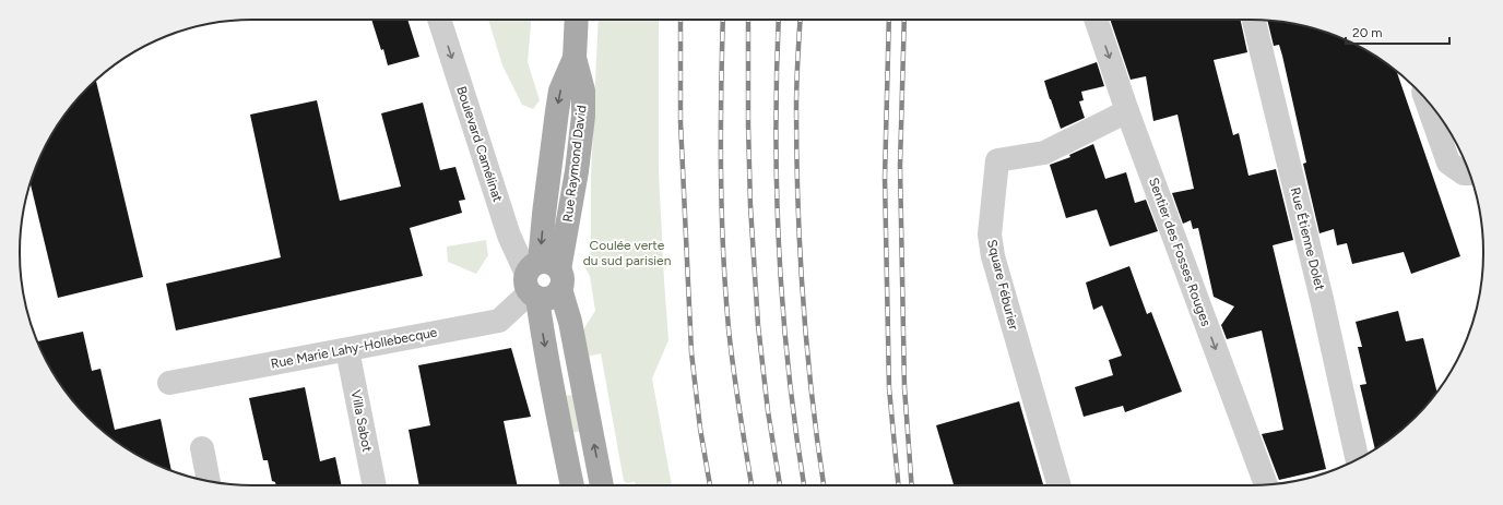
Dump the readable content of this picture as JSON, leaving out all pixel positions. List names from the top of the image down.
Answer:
{
  "streets": {
    "main road": ["Boulevard Camélinat", "Rue Raymond David"],
    "street": [
      "Rue Étienne Dolet",
      "Sentier des Fosses Rouges",
      "Square Féburier",
      "Rue Marie Lahy-Hollebecque",
      "Villa Sabot"
    ]
  },
  "crossings": [
    ["Boulevard Camélinat", "Rue Raymond David"],
    ["Boulevard Camélinat", "Rue Marie Lahy-Hollebecque"],
    ["Rue Raymond David", "Rue Marie Lahy-Hollebecque"],
    ["Sentier des Fosses Rouges", "Square Féburier"],
    ["Rue Marie Lahy-Hollebecque", "Villa Sabot"]
  ],
  "one_way": ["Sentier des Fosses Rouges"],
  "parks": ["Coulée verte du sud parisien"],
  "scale_bar": "20 m"
}
